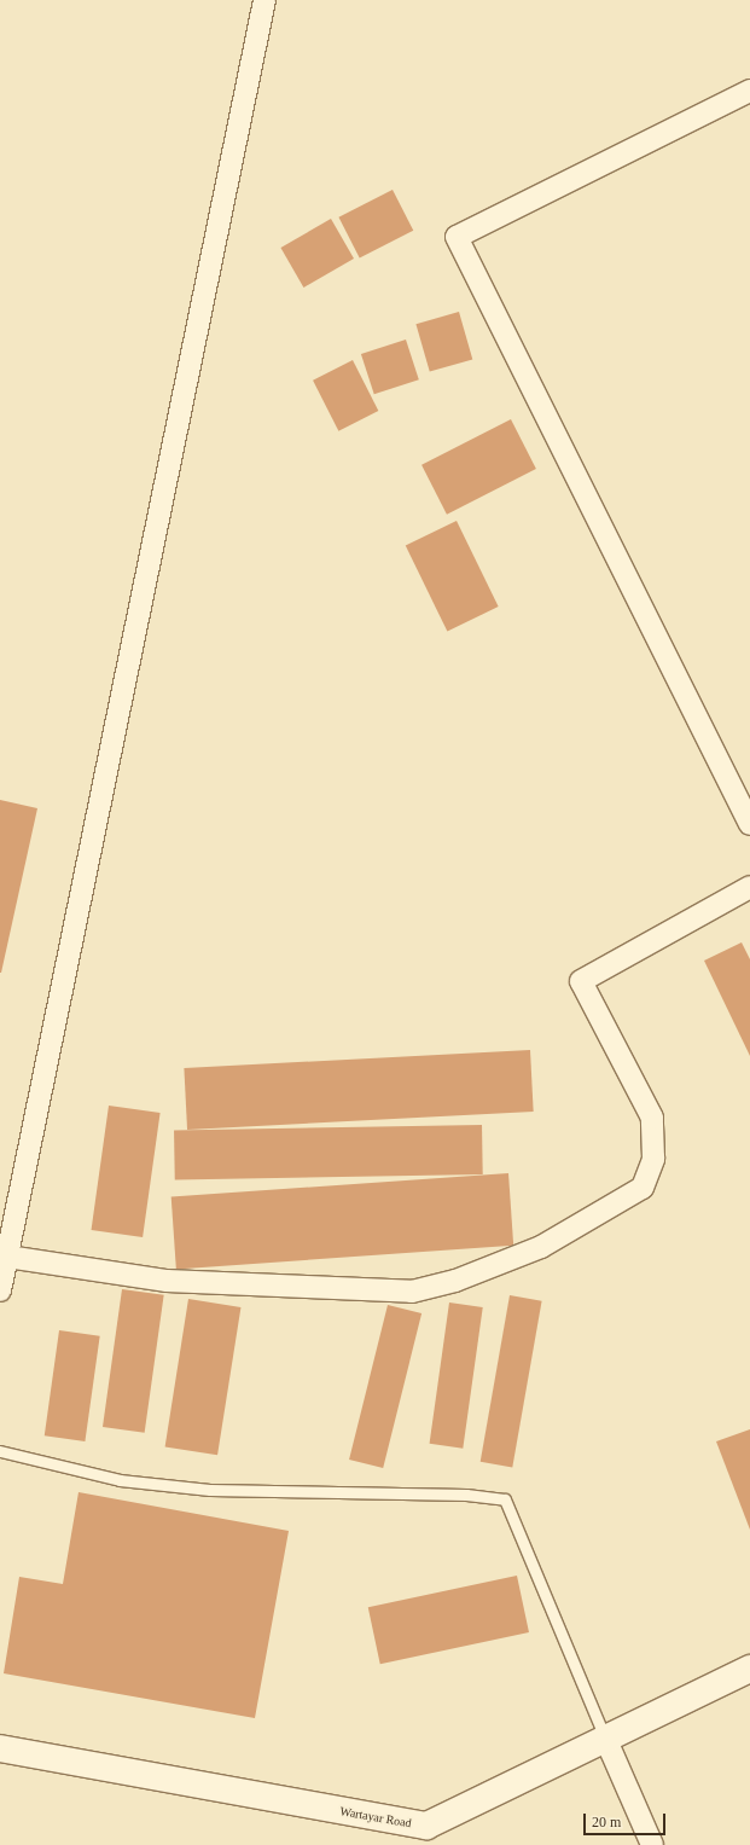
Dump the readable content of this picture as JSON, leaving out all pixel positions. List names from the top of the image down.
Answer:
{
  "streets": {
    "street": ["Wartayar Road"]
  },
  "scale_bar": "20 m"
}
